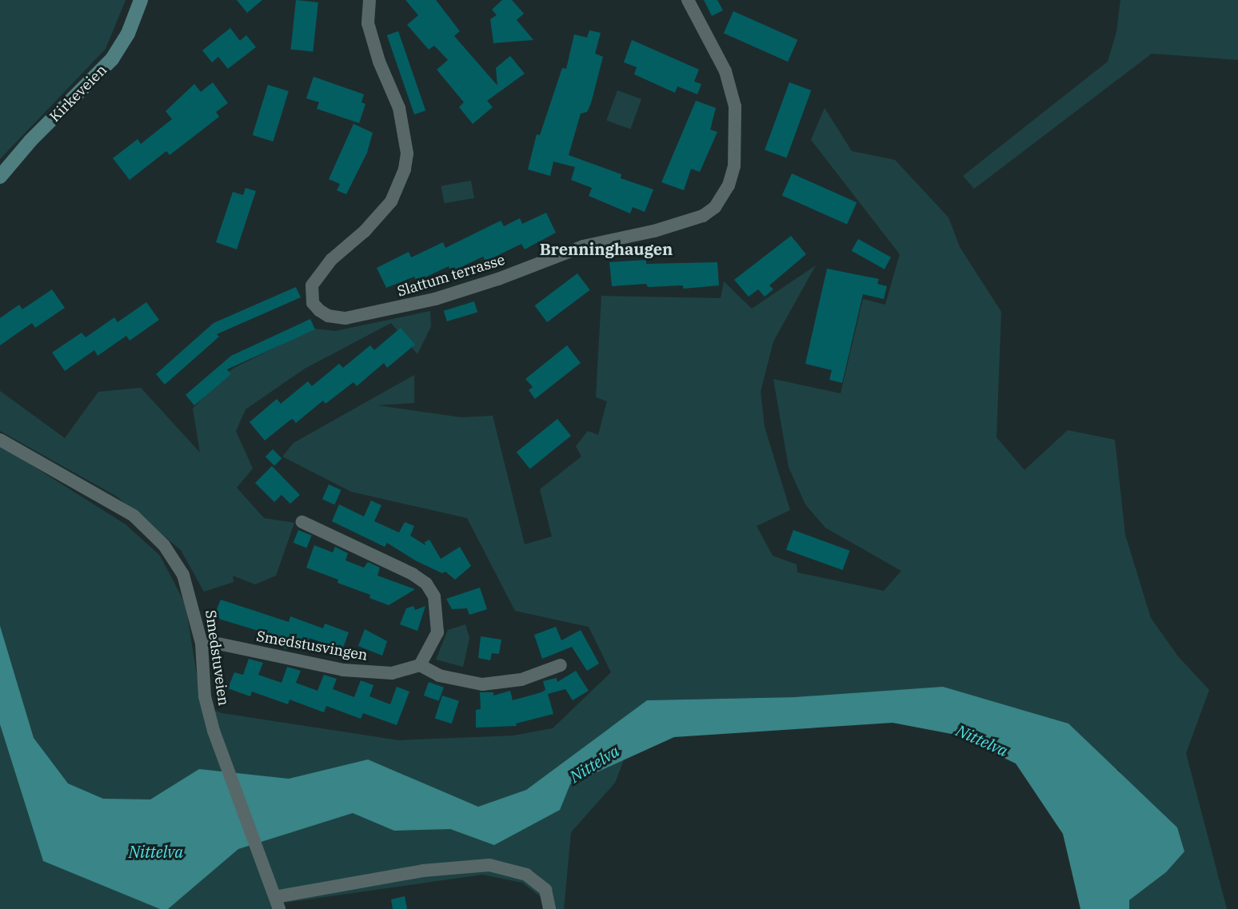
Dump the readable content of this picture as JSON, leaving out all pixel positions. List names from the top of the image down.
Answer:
{
  "streets": {
    "main road": ["Kirkeveien"],
    "street": ["Slattum terrasse", "Smedstusvingen", "Smedstuveien"]
  },
  "crossings": [
    ["Smedstusvingen", "Smedstuveien"]
  ],
  "districts": ["Brenninghaugen"],
  "water": ["Nittelva"]
}
